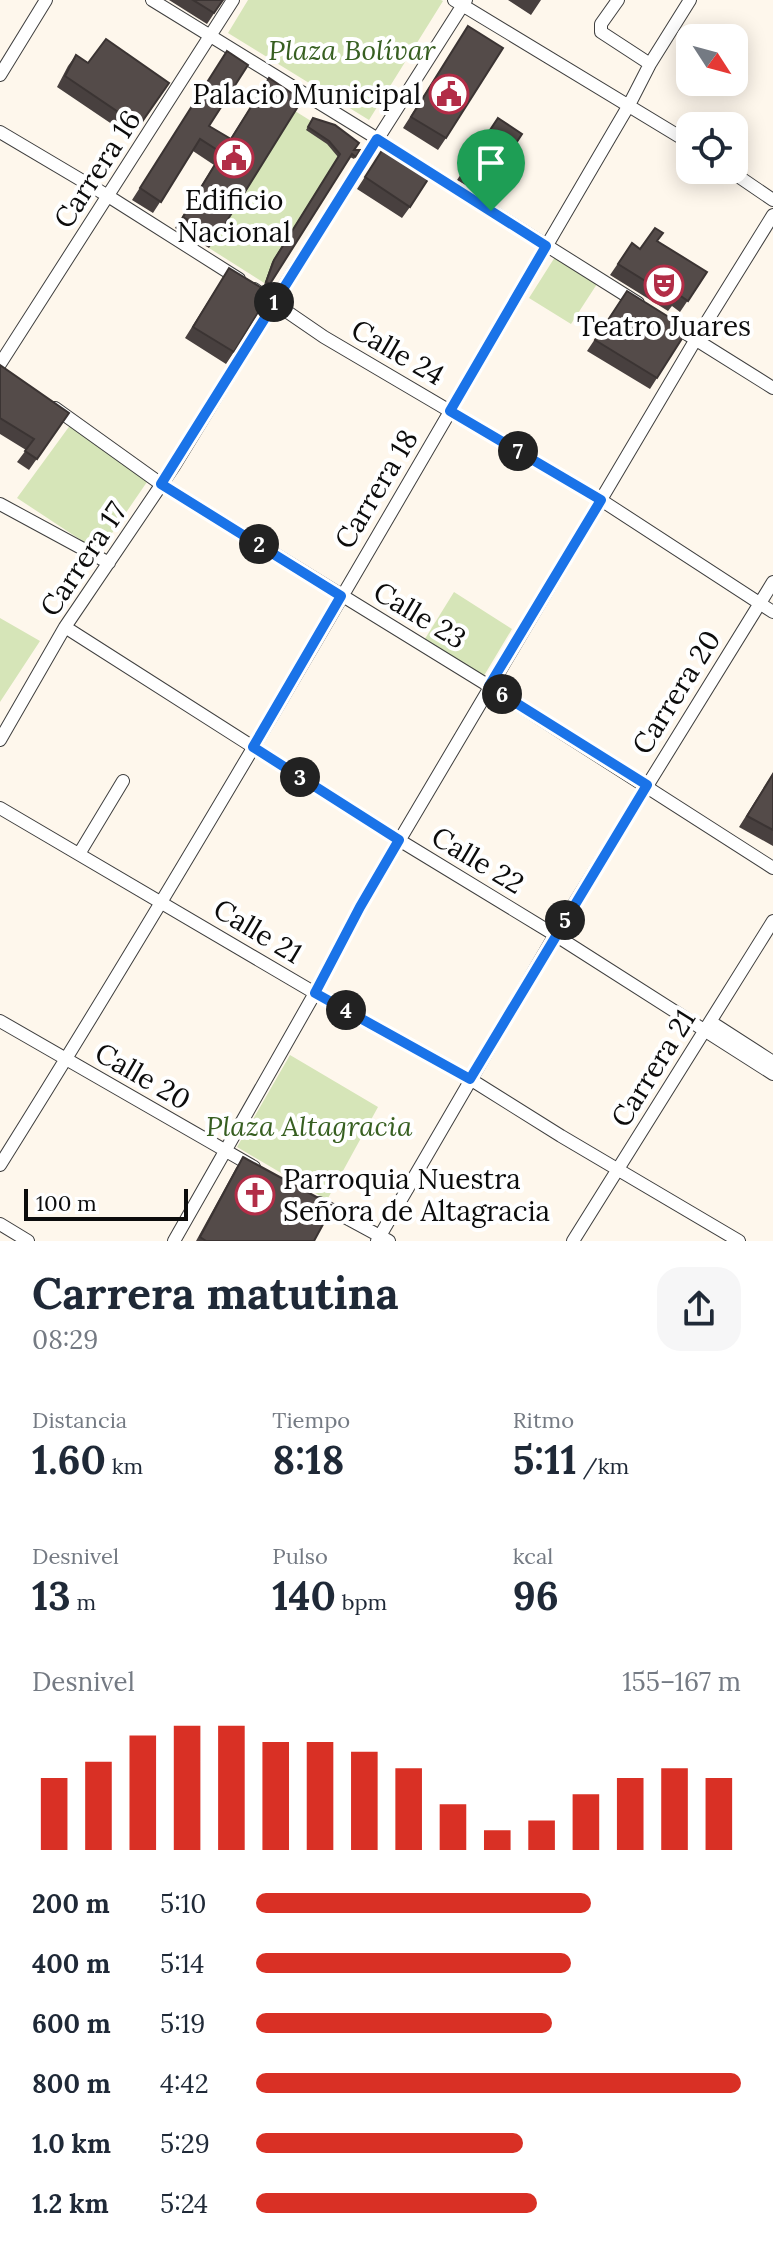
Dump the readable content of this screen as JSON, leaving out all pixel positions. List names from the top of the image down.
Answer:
{
  "streets": {
    "street": [
      "Carrera 16",
      "Calle 24",
      "Carrera 18",
      "Carrera 17",
      "Calle 23",
      "Carrera 20",
      "Calle 22",
      "Calle 21",
      "Carrera 21",
      "Calle 20"
    ]
  },
  "crossings": [
    ["Carrera 16", "Calle 24"],
    ["Calle 24", "Carrera 18"],
    ["Calle 24", "Carrera 17"],
    ["Calle 24", "Carrera 20"],
    ["Carrera 18", "Calle 23"],
    ["Carrera 18", "Calle 22"],
    ["Carrera 18", "Calle 21"],
    ["Carrera 18", "Calle 20"],
    ["Carrera 17", "Calle 23"],
    ["Carrera 17", "Calle 22"],
    ["Calle 23", "Carrera 20"],
    ["Carrera 20", "Calle 22"],
    ["Carrera 20", "Calle 21"],
    ["Calle 22", "Carrera 21"],
    ["Calle 21", "Carrera 21"]
  ],
  "parks": ["Plaza Bolívar", "Plaza Altagracia"],
  "places": {
    "public building": ["Palacio Municipal", "Edificio Nacional"],
    "theatre": ["Teatro Juares"],
    "church": ["Parroquia Nuestra Señora de Altagracia"]
  },
  "scale_bar": "100 m",
  "north": "bottom right",
  "page": {
    "pins": [
      "1",
      "7",
      "2",
      "6",
      "3",
      "5",
      "4"
    ],
    "scale": "100 m",
    "heading": ["Carrera matutina", "08:29"],
    "stats": [
      ["Distancia", "1.60 km"],
      ["Tiempo", "8:18"],
      ["Ritmo", "5:11 /km"],
      ["Desnivel", "13 m"],
      ["Pulso", "140 bpm"],
      ["kcal", "96"]
    ],
    "chart": ["Desnivel", "155–167 m"],
    "list": [
      {
        "name": "200 m",
        "note": "5:10"
      },
      {
        "name": "400 m",
        "note": "5:14"
      },
      {
        "name": "600 m",
        "note": "5:19"
      },
      {
        "name": "800 m",
        "note": "4:42"
      },
      {
        "name": "1.0 km",
        "note": "5:29"
      },
      {
        "name": "1.2 km",
        "note": "5:24"
      }
    ]
  }
}
